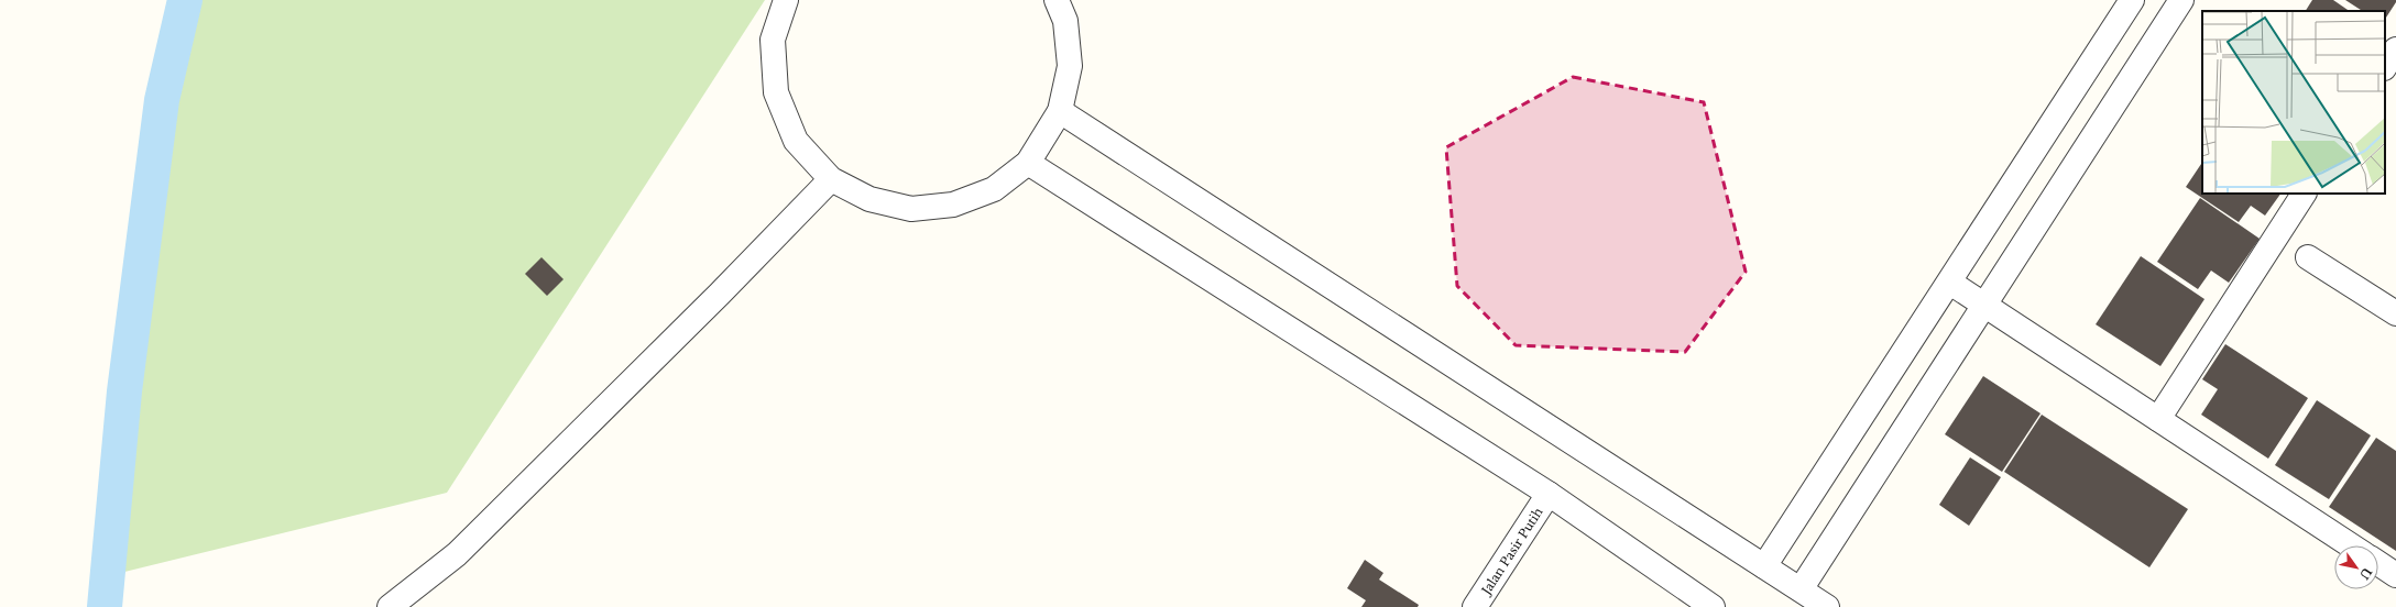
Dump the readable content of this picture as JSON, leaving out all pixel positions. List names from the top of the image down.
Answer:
{
  "streets": {
    "street": ["Jalan Pasir Putih"]
  },
  "north": "bottom right"
}
